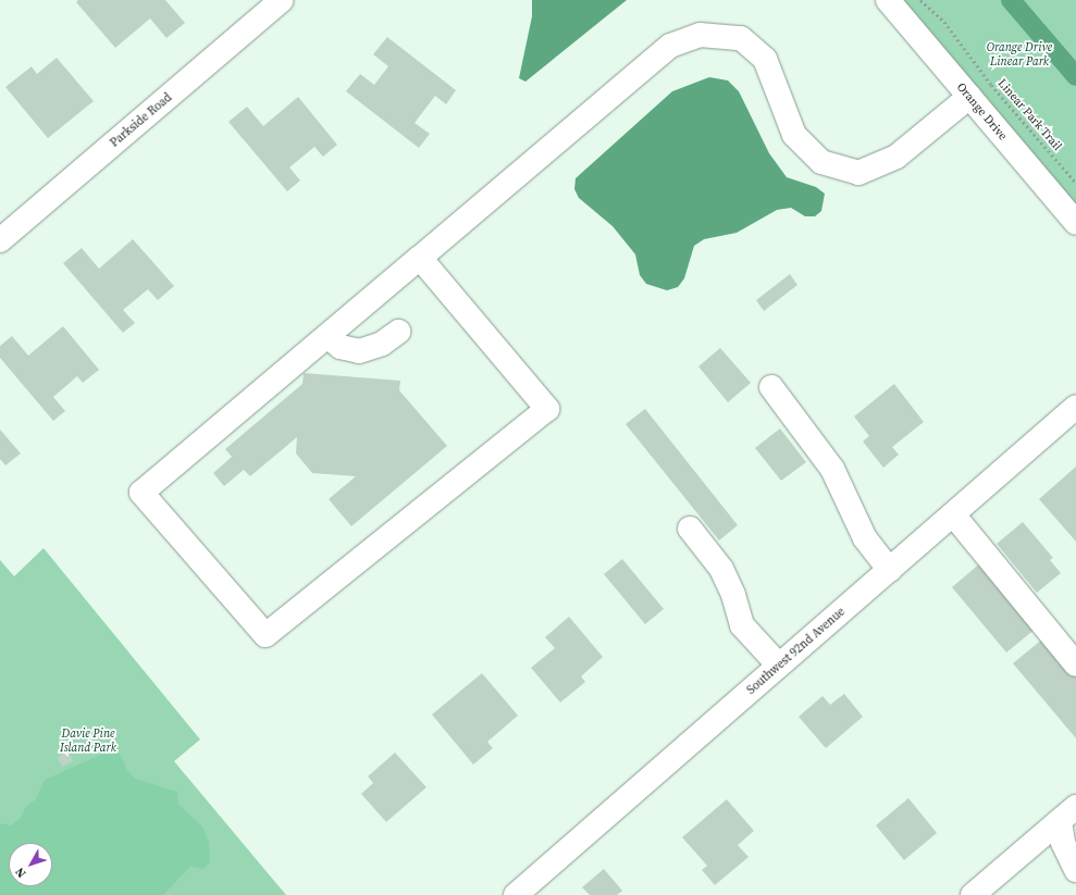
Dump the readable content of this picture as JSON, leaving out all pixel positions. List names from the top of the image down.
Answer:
{
  "streets": {
    "street": ["Orange Drive", "Parkside Road", "Southwest 92nd Avenue"],
    "path": ["Linear Park Trail"]
  },
  "parks": ["Orange Drive Linear Park", "Davie Pine Island Park"],
  "north": "bottom left"
}
